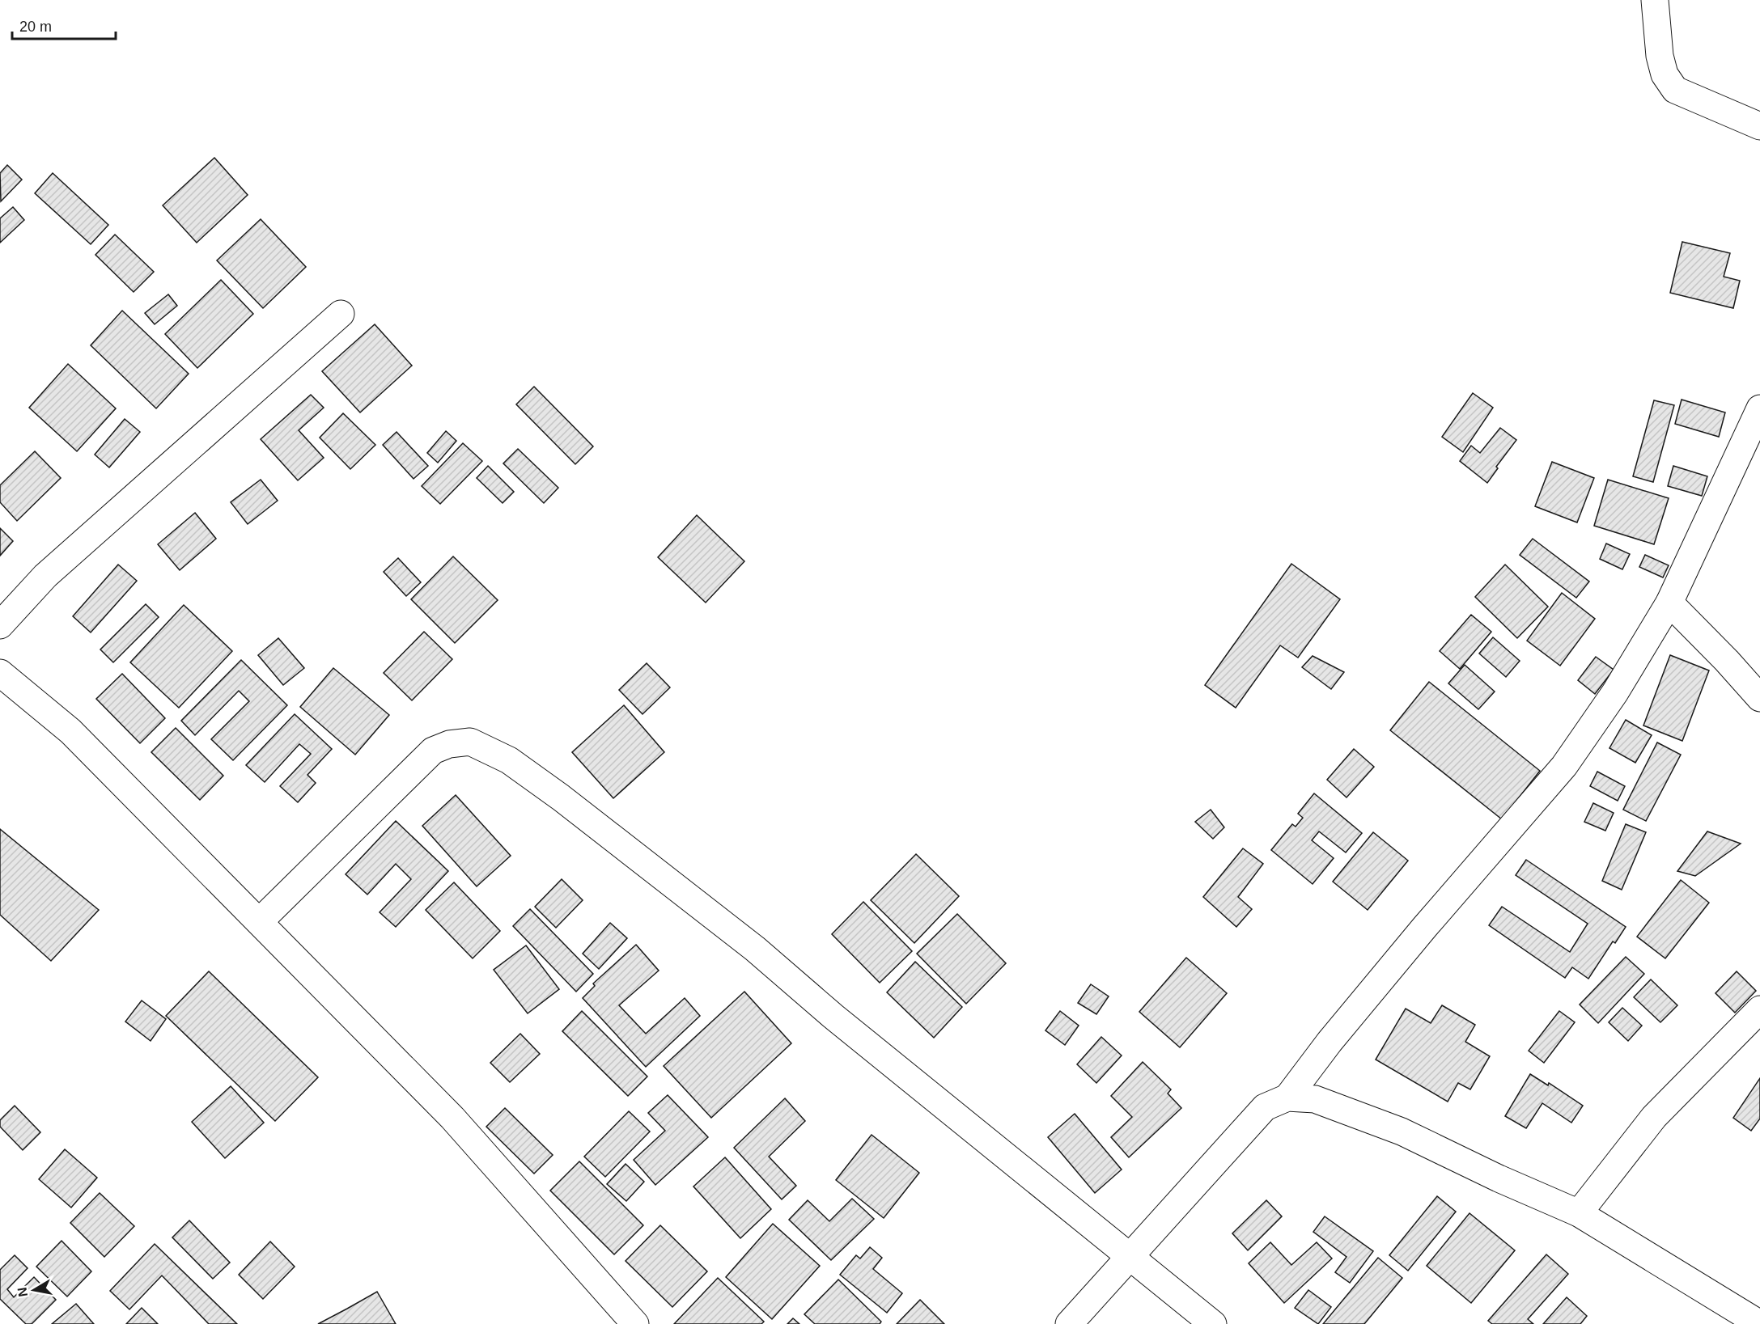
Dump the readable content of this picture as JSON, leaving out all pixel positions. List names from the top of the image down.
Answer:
{
  "scale_bar": "20 m",
  "north": "left"
}
